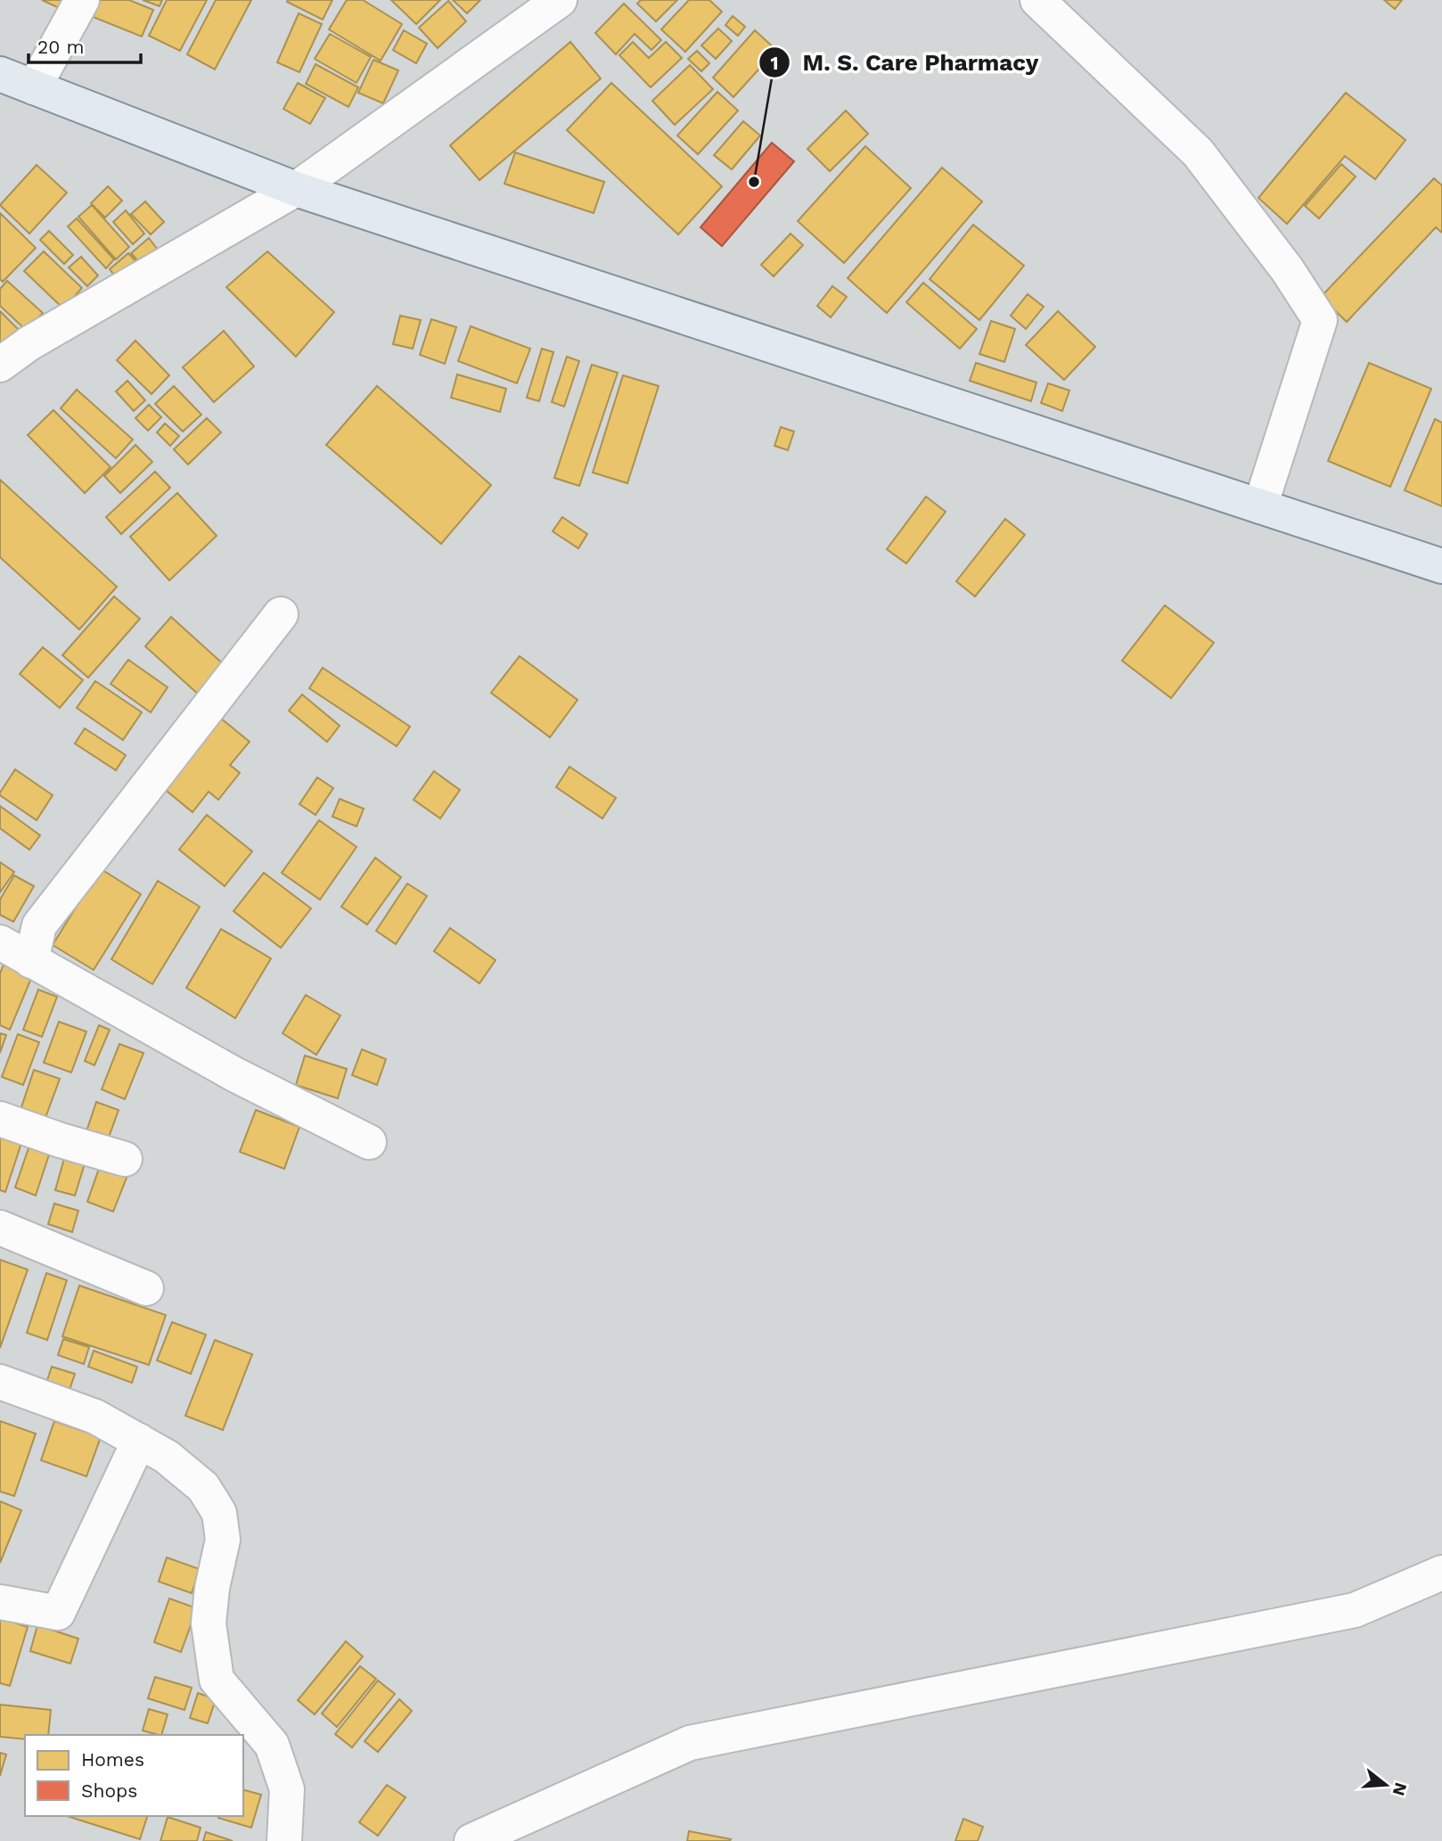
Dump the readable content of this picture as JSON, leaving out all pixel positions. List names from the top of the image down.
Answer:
{
  "places": ["M. S. Care Pharmacy"],
  "legend": ["Homes", "Shops"],
  "scale_bar": "20 m",
  "north": "right"
}
